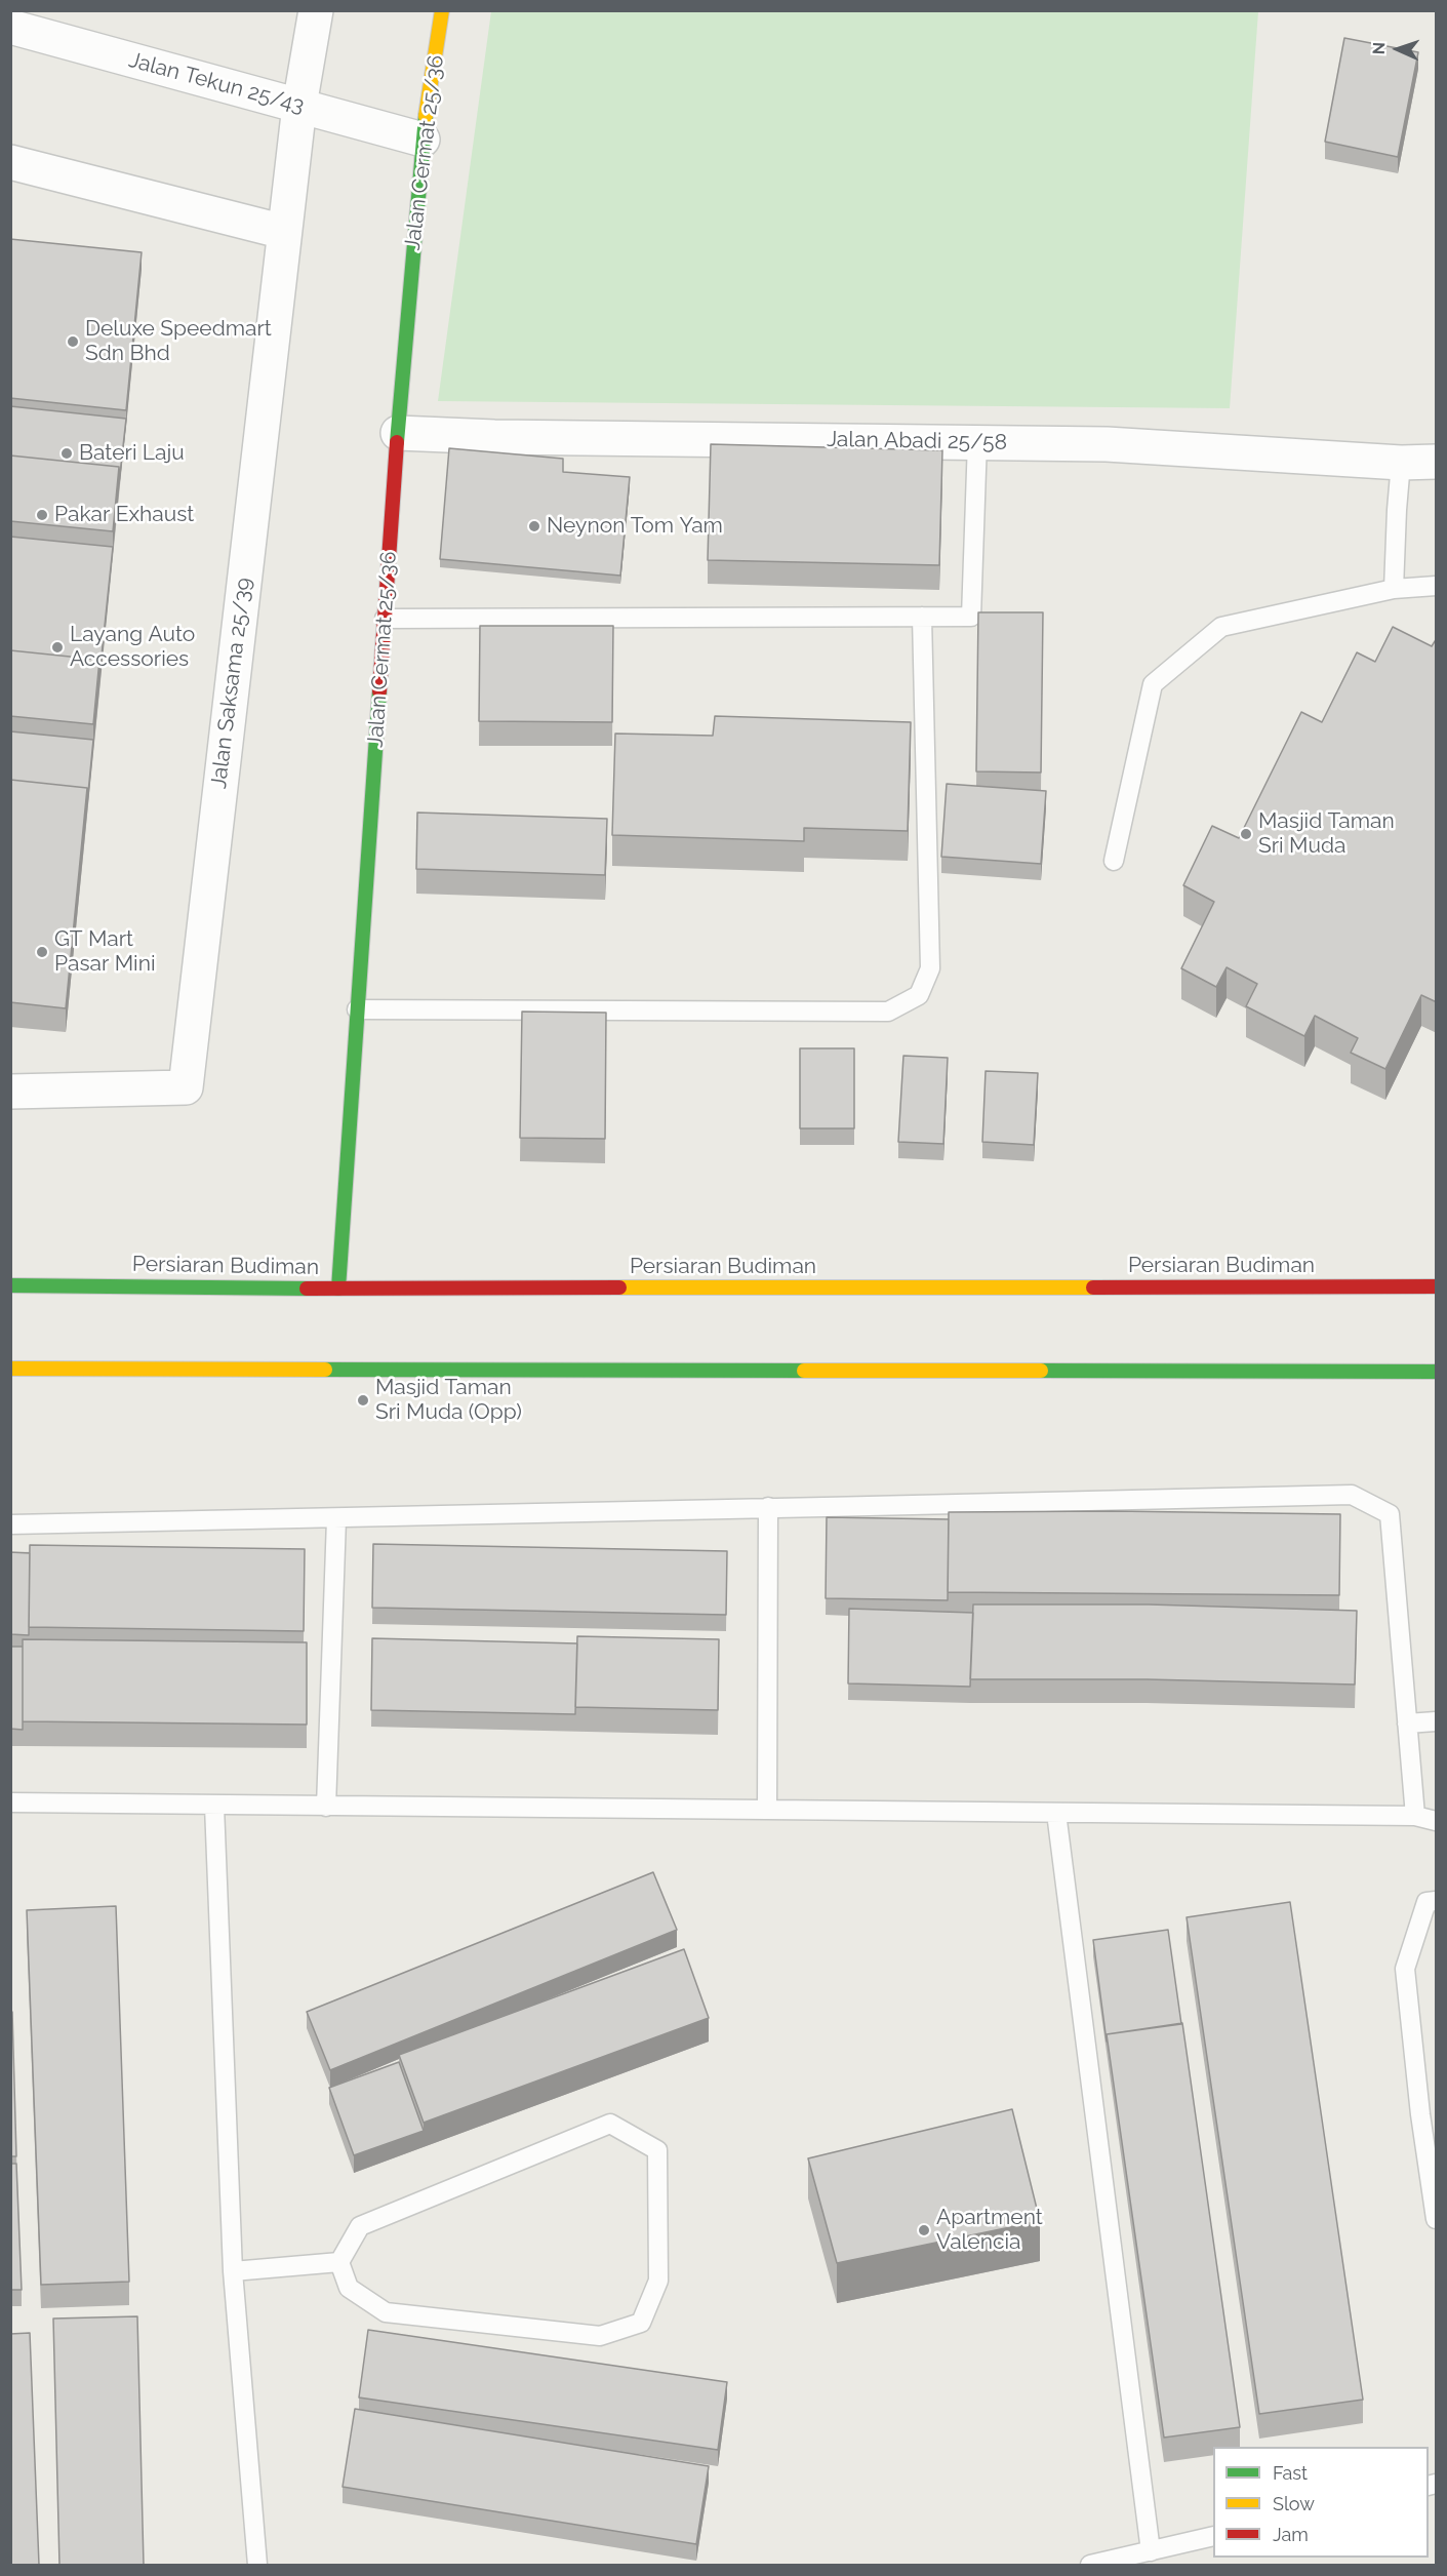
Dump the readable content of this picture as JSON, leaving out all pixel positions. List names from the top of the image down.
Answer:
{
  "streets": {
    "main road": ["Jalan Cermat 25/36", "Persiaran Budiman"],
    "street": ["Jalan Tekun 25/43", "Jalan Abadi 25/58", "Jalan Saksama 25/39"]
  },
  "crossings": [
    ["Jalan Tekun 25/43", "Jalan Cermat 25/36"],
    ["Jalan Tekun 25/43", "Jalan Saksama 25/39"],
    ["Jalan Cermat 25/36", "Jalan Abadi 25/58"],
    ["Jalan Cermat 25/36", "Persiaran Budiman"]
  ],
  "places": [
    "Deluxe Speedmart Sdn Bhd",
    "Bateri Laju",
    "Pakar Exhaust",
    "Neynon Tom Yam",
    "Layang Auto Accessories",
    "Masjid Taman Sri Muda",
    "GT Mart Pasar Mini",
    "Masjid Taman Sri Muda (Opp)",
    "Apartment Valencia"
  ],
  "legend": ["Fast", "Slow", "Jam"],
  "north": "left"
}
